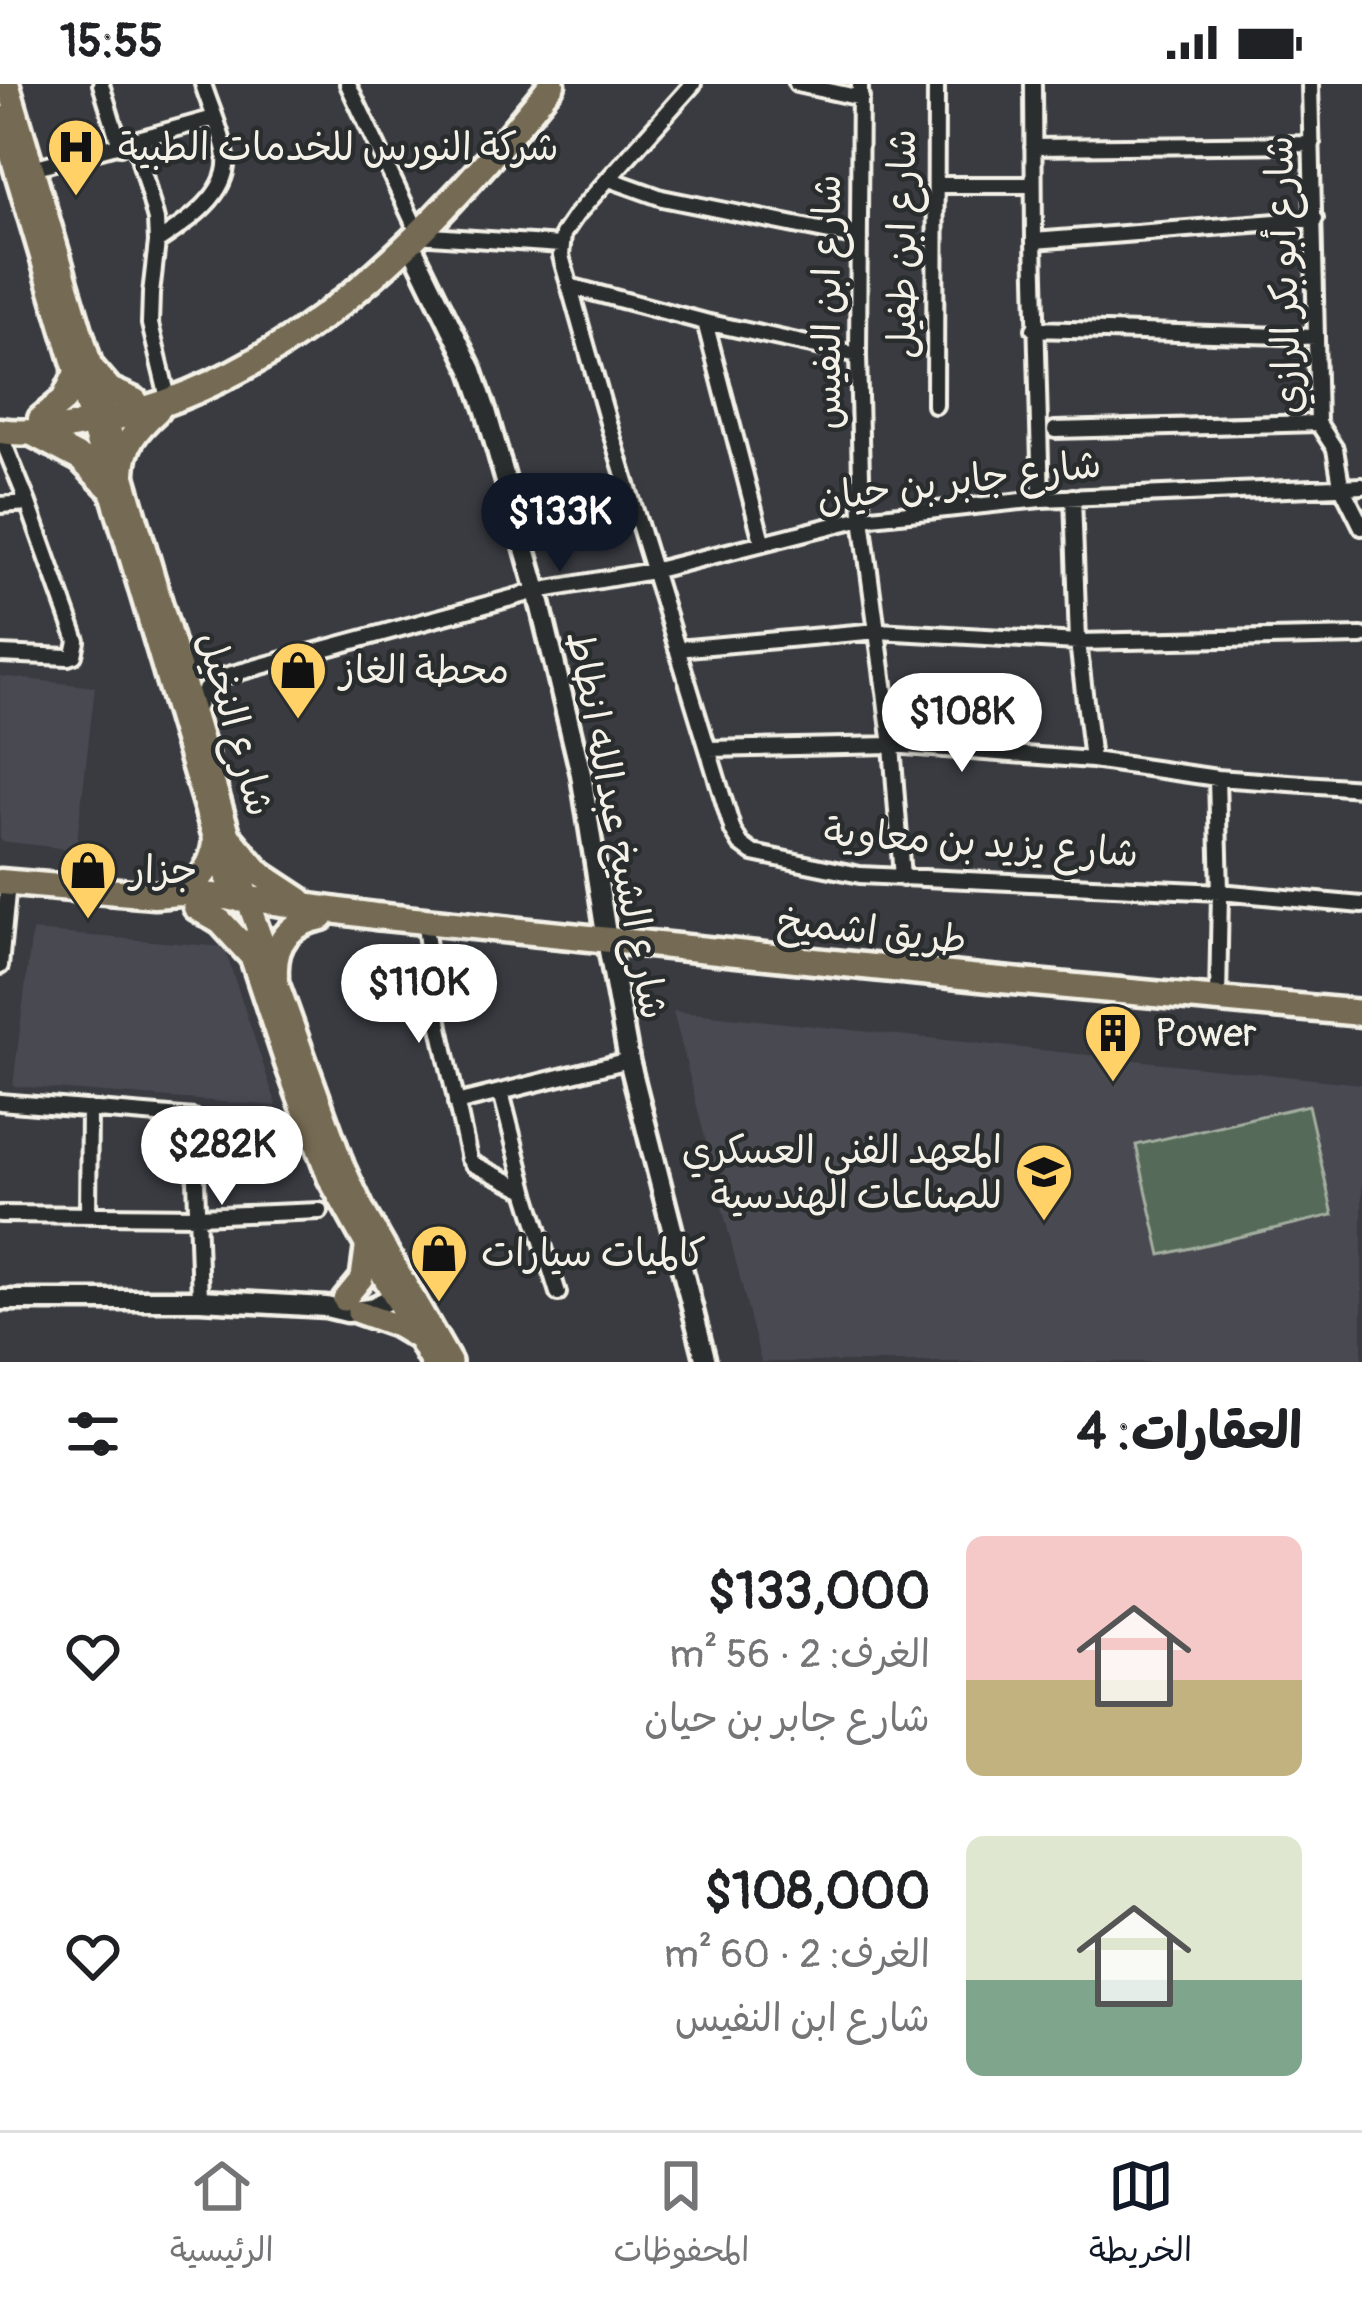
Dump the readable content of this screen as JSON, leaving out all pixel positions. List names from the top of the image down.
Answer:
{
  "streets": {
    "highway": ["طريق اشميخ"],
    "main road": ["شارع النخيل", "شارع الشيخ عبدالله انطاط"],
    "street": [
      "شارع ابن طفيل",
      "شارع أبو بكر الرازي",
      "شارع ابن النفيس",
      "شارع جابر بن حيان",
      "شارع يزيد بن معاوية"
    ]
  },
  "crossings": [
    ["شارع أبو بكر الرازي", "شارع جابر بن حيان"],
    ["شارع ابن النفيس", "شارع جابر بن حيان"],
    ["شارع ابن النفيس", "شارع يزيد بن معاوية"],
    ["شارع جابر بن حيان", "شارع الشيخ عبدالله انطاط"],
    ["شارع جابر بن حيان", "شارع يزيد بن معاوية"],
    ["شارع النخيل", "طريق اشميخ"],
    ["شارع الشيخ عبدالله انطاط", "طريق اشميخ"]
  ],
  "places": {
    "hospital": ["شركة النورس للخدمات الطبية"],
    "shop": ["محطة الغاز", "جزار", "كالميات سيارات"],
    "building": ["Power"],
    "school or university": ["المعهد الفني العسكري للصناعات الهندسية"]
  },
  "page": {
    "status": "15:55",
    "price": [
      "$133K",
      "$108K",
      "$110K",
      "$282K"
    ],
    "heading": "العقارات: 4",
    "list": [
      {
        "name": "$133,000",
        "note": "الغرف: 2 · 56 m² · شارع جابر بن حيان"
      },
      {
        "name": "$108,000",
        "note": "الغرف: 2 · 60 m² · شارع ابن النفيس"
      }
    ],
    "tabs": ["الخريطة", "المحفوظات", "الرئيسية"]
  }
}
